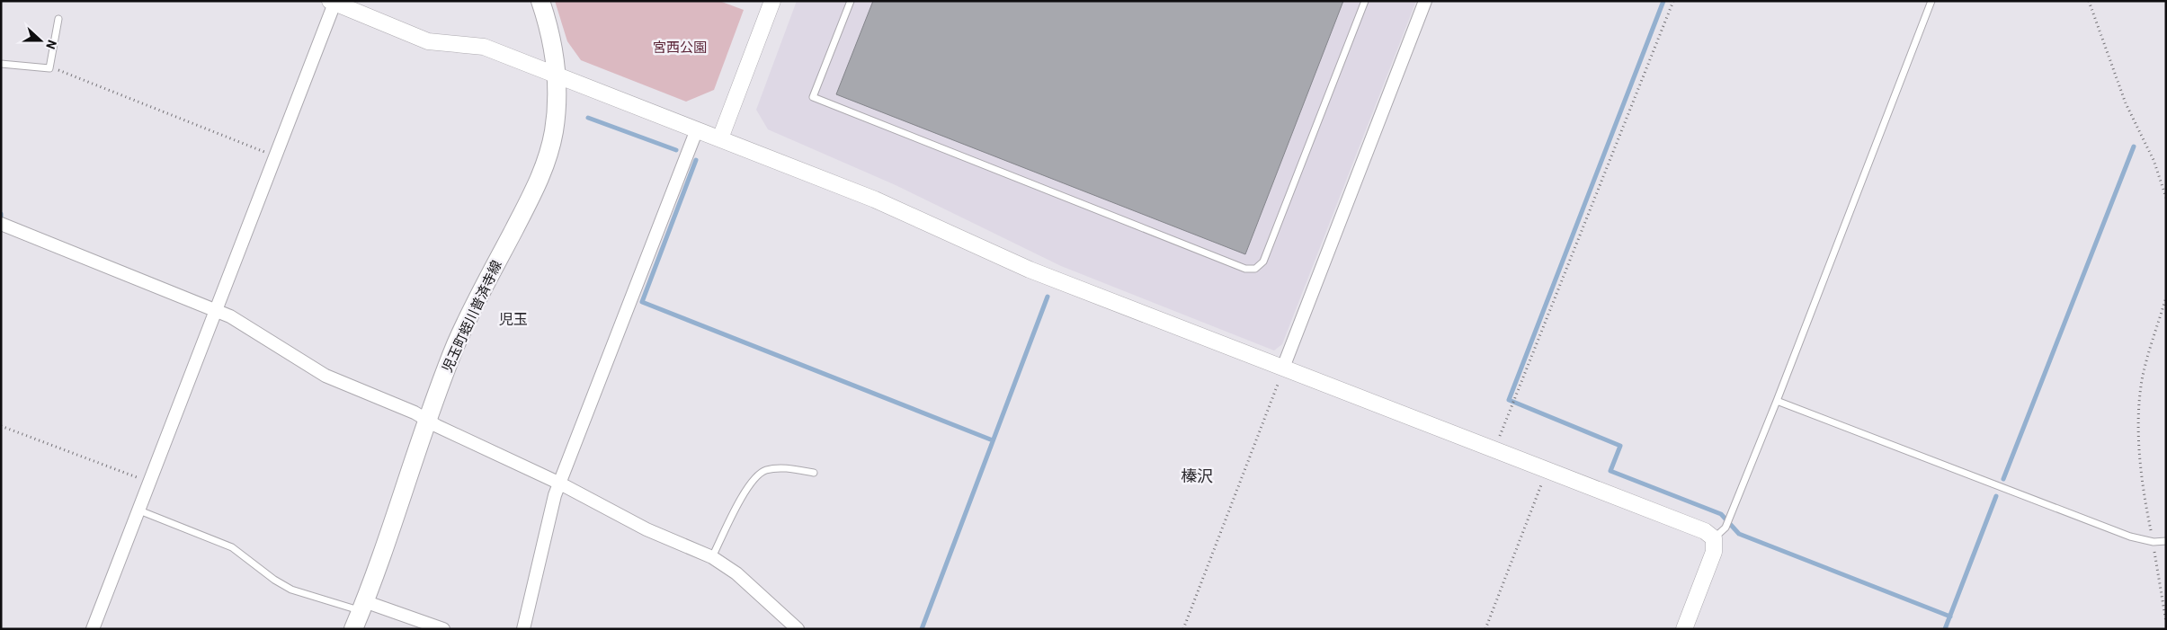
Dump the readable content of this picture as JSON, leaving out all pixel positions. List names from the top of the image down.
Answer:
{
  "streets": {
    "main road": ["児玉町蛭川普済寺線"]
  },
  "districts": ["児玉", "榛沢"],
  "parks": ["宮西公園"],
  "north": "right"
}
